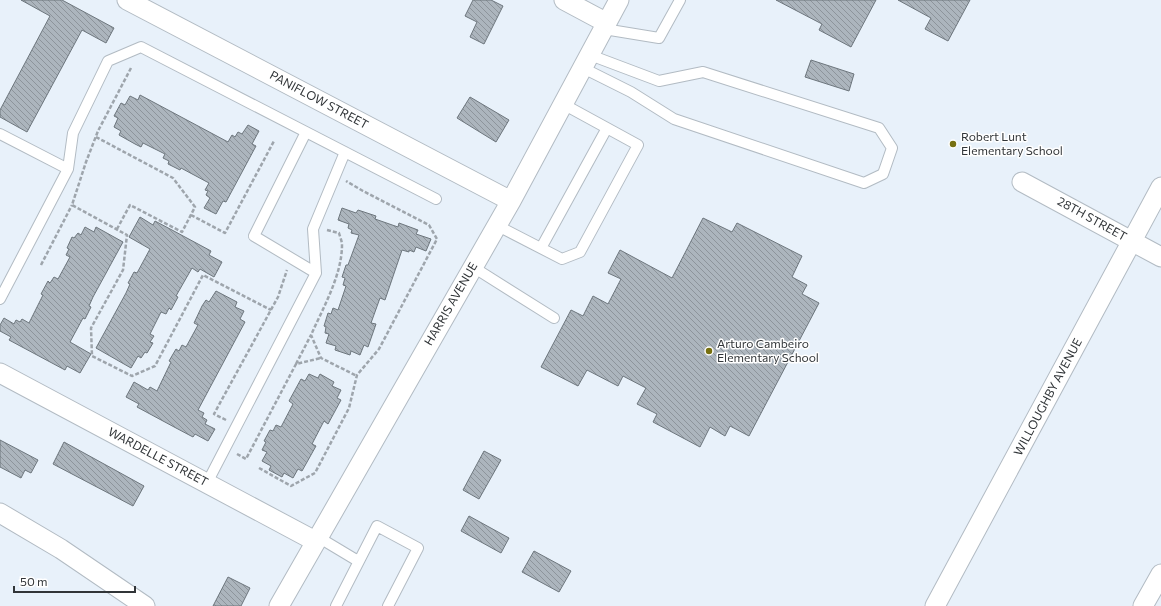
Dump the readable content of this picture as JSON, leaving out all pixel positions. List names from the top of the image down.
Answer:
{
  "streets": {
    "street": [
      "PANIFLOW STREET",
      "28TH STREET",
      "HARRIS AVENUE",
      "WILLOUGHBY AVENUE",
      "WARDELLE STREET"
    ]
  },
  "crossings": [
    ["PANIFLOW STREET", "HARRIS AVENUE"],
    ["28TH STREET", "WILLOUGHBY AVENUE"],
    ["HARRIS AVENUE", "WARDELLE STREET"]
  ],
  "places": ["Robert Lunt Elementary School", "Arturo Cambeiro Elementary School"],
  "scale_bar": "50 m"
}
